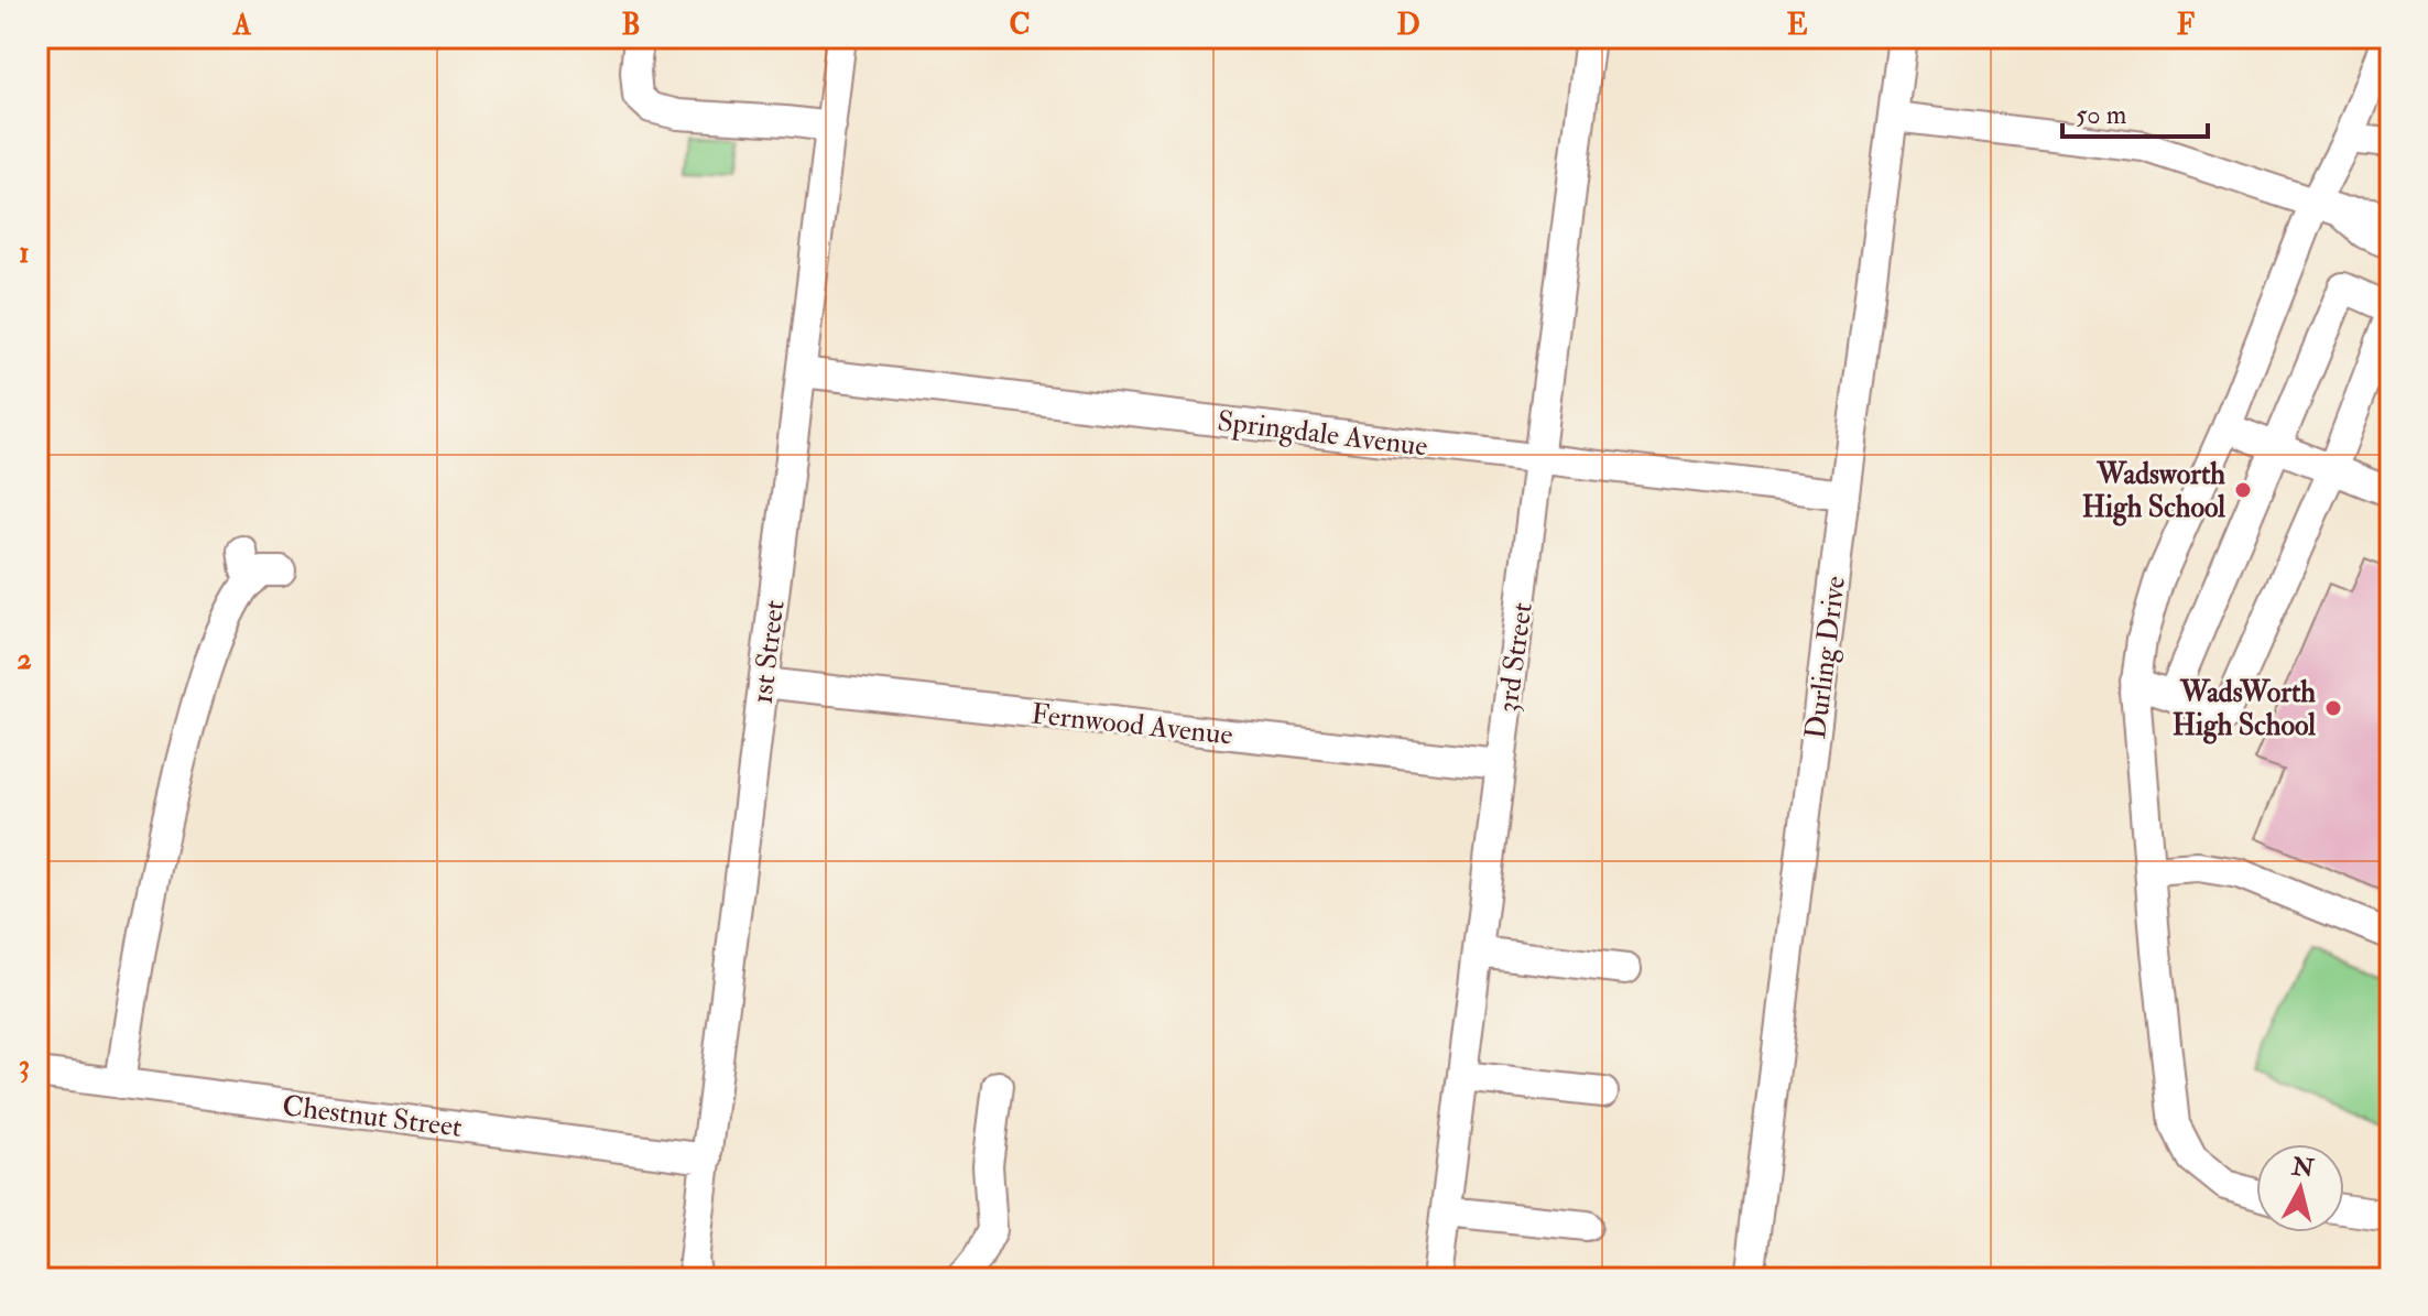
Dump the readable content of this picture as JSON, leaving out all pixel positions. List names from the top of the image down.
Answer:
{
  "streets": {
    "street": [
      "Springdale Avenue",
      "1st Street",
      "3rd Street",
      "Durling Drive",
      "Fernwood Avenue",
      "Chestnut Street"
    ]
  },
  "crossings": [
    ["Springdale Avenue", "1st Street"],
    ["Springdale Avenue", "3rd Street"],
    ["Springdale Avenue", "Durling Drive"],
    ["1st Street", "Fernwood Avenue"],
    ["1st Street", "Chestnut Street"],
    ["3rd Street", "Fernwood Avenue"]
  ],
  "places": ["Wadsworth High School", "WadsWorth High School"],
  "scale_bar": "50 m",
  "north": "top",
  "grid": {
    "columns": [
      "A",
      "B",
      "C",
      "D",
      "E",
      "F"
    ],
    "rows": ["1", "2", "3"]
  }
}
